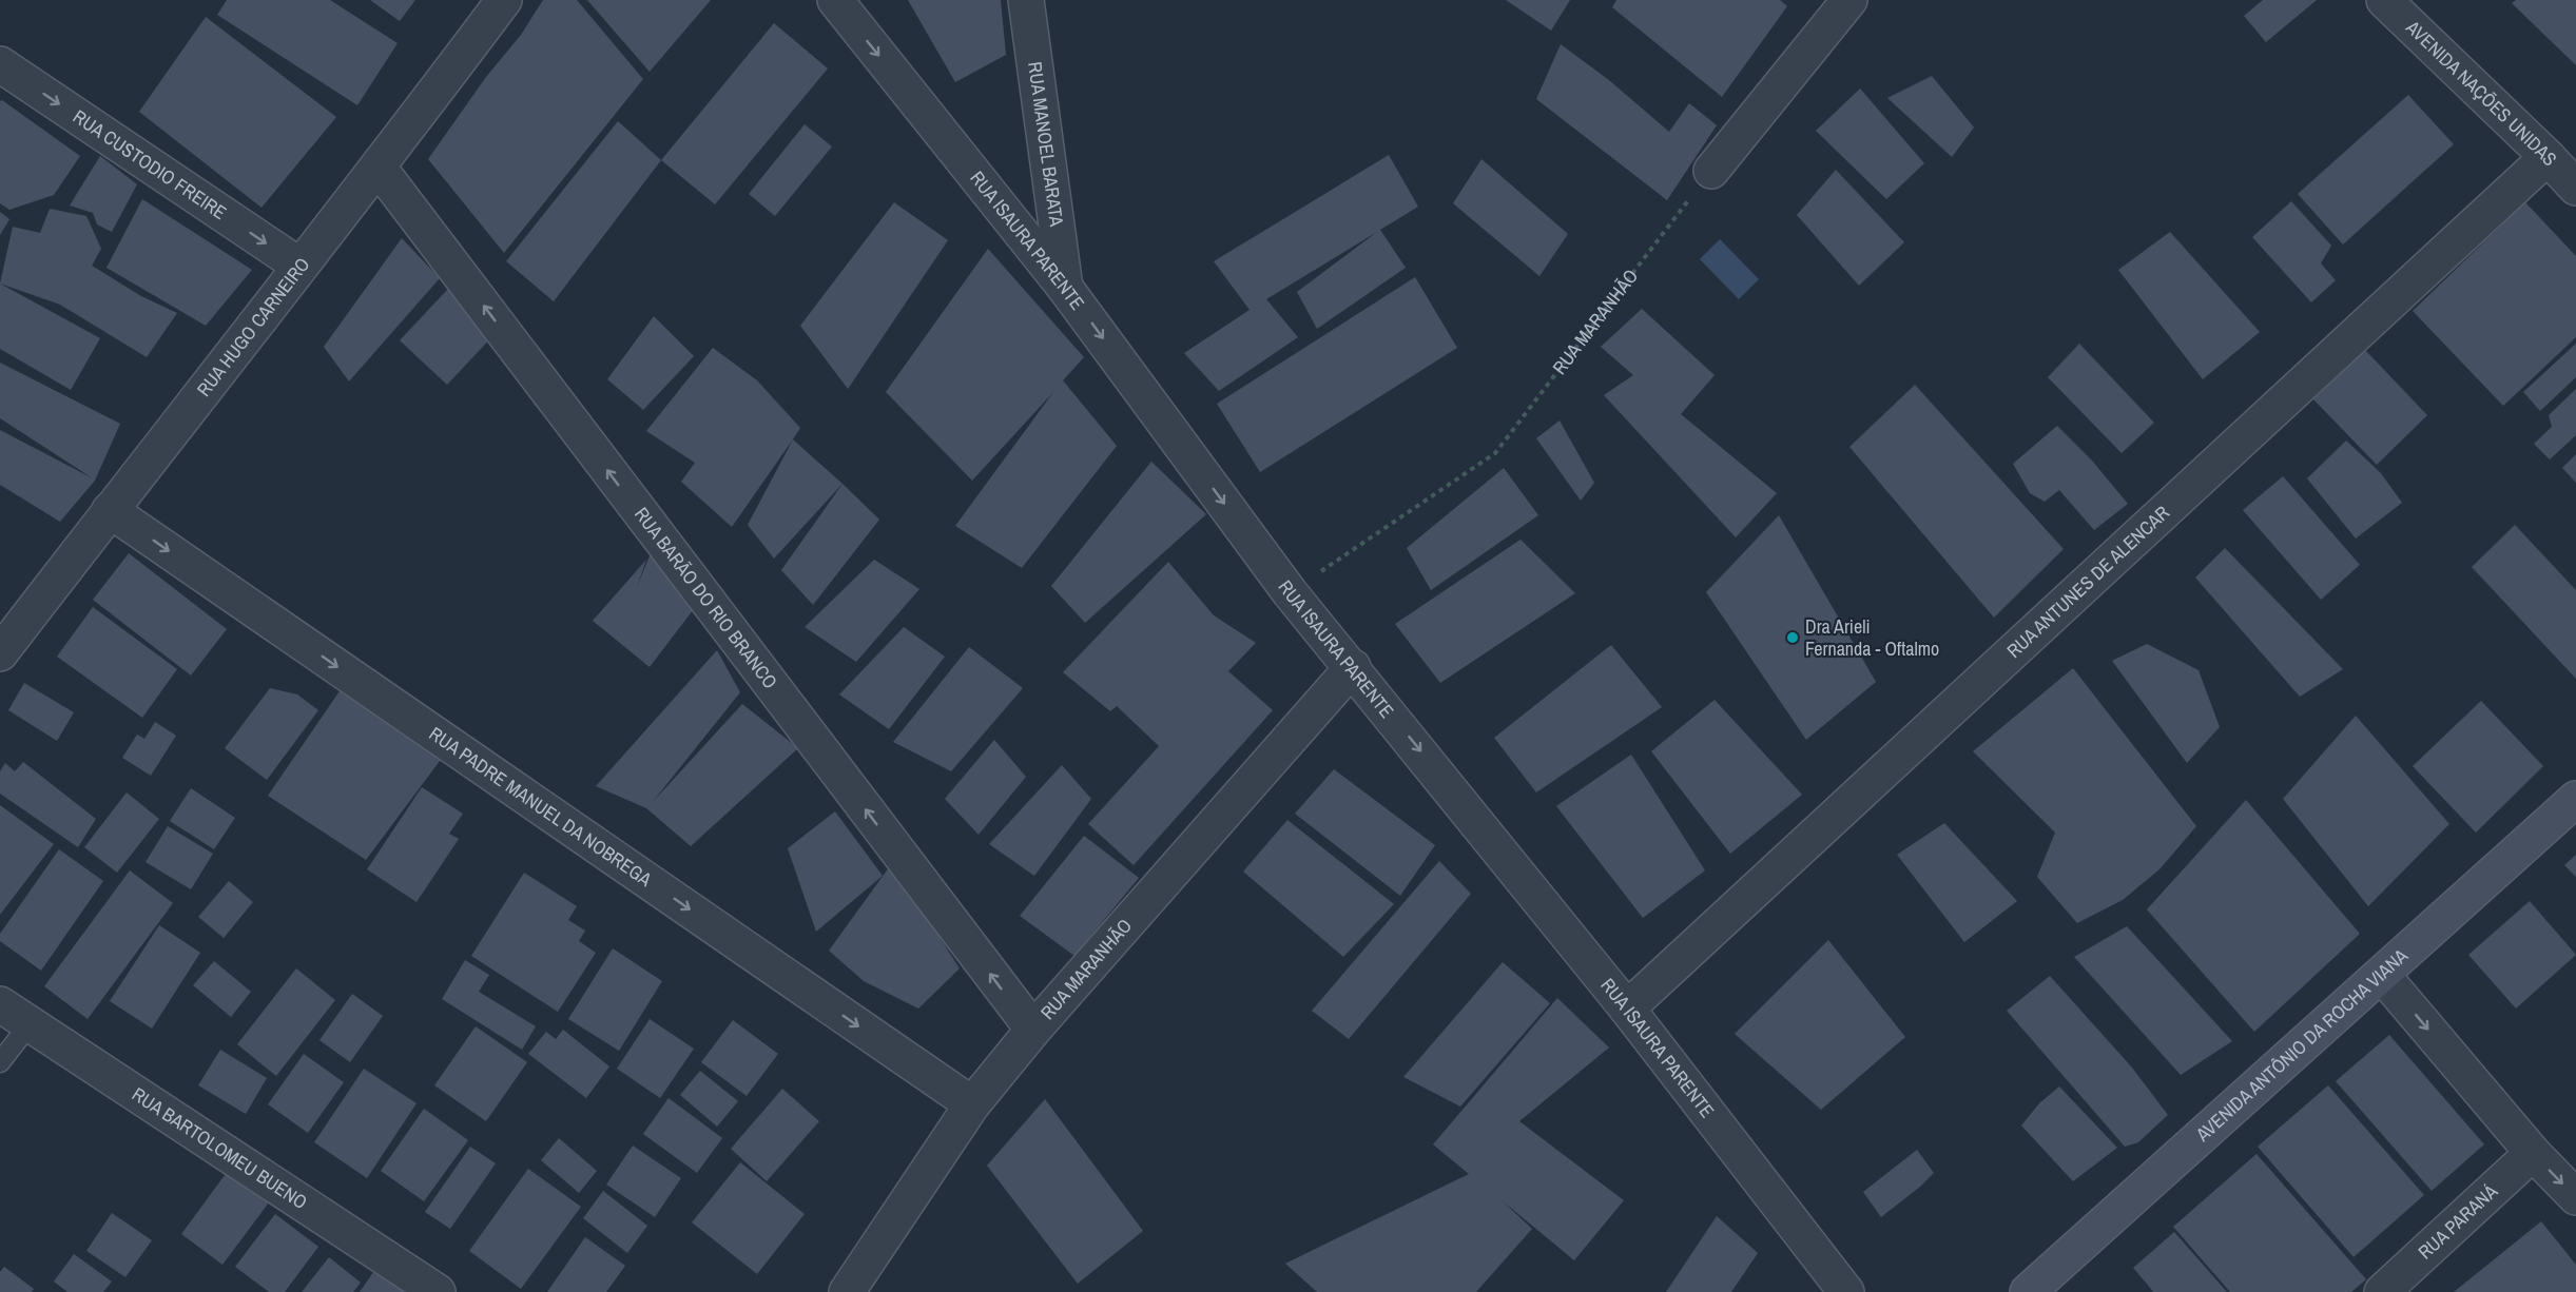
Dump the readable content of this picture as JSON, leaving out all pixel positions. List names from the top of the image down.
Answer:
{
  "streets": {
    "main road": ["AVENIDA ANTÔNIO DA ROCHA VIANA"],
    "street": [
      "AVENIDA NAÇÕES UNIDAS",
      "RUA MANOEL BARATA",
      "RUA CUSTODIO FREIRE",
      "RUA ISAURA PARENTE",
      "RUA MARANHÃO",
      "RUA HUGO CARNEIRO",
      "RUA ANTUNES DE ALENCAR",
      "RUA BARÃO DO RIO BRANCO",
      "RUA PADRE MANUEL DA NOBREGA",
      "RUA BARTOLOMEU BUENO",
      "RUA PARANÁ"
    ]
  },
  "crossings": [
    ["AVENIDA NAÇÕES UNIDAS", "RUA ANTUNES DE ALENCAR"],
    ["RUA MANOEL BARATA", "RUA ISAURA PARENTE"],
    ["RUA CUSTODIO FREIRE", "RUA HUGO CARNEIRO"],
    ["RUA ISAURA PARENTE", "RUA MARANHÃO"],
    ["RUA ISAURA PARENTE", "RUA ANTUNES DE ALENCAR"],
    ["RUA MARANHÃO", "RUA BARÃO DO RIO BRANCO"],
    ["RUA MARANHÃO", "RUA PADRE MANUEL DA NOBREGA"],
    ["RUA HUGO CARNEIRO", "RUA BARÃO DO RIO BRANCO"],
    ["RUA HUGO CARNEIRO", "RUA PADRE MANUEL DA NOBREGA"]
  ],
  "one_way": [
    "RUA CUSTODIO FREIRE",
    "RUA ISAURA PARENTE",
    "RUA BARÃO DO RIO BRANCO",
    "RUA PADRE MANUEL DA NOBREGA"
  ],
  "places": ["Dra Arieli Fernanda - Oftalmo"]
}
